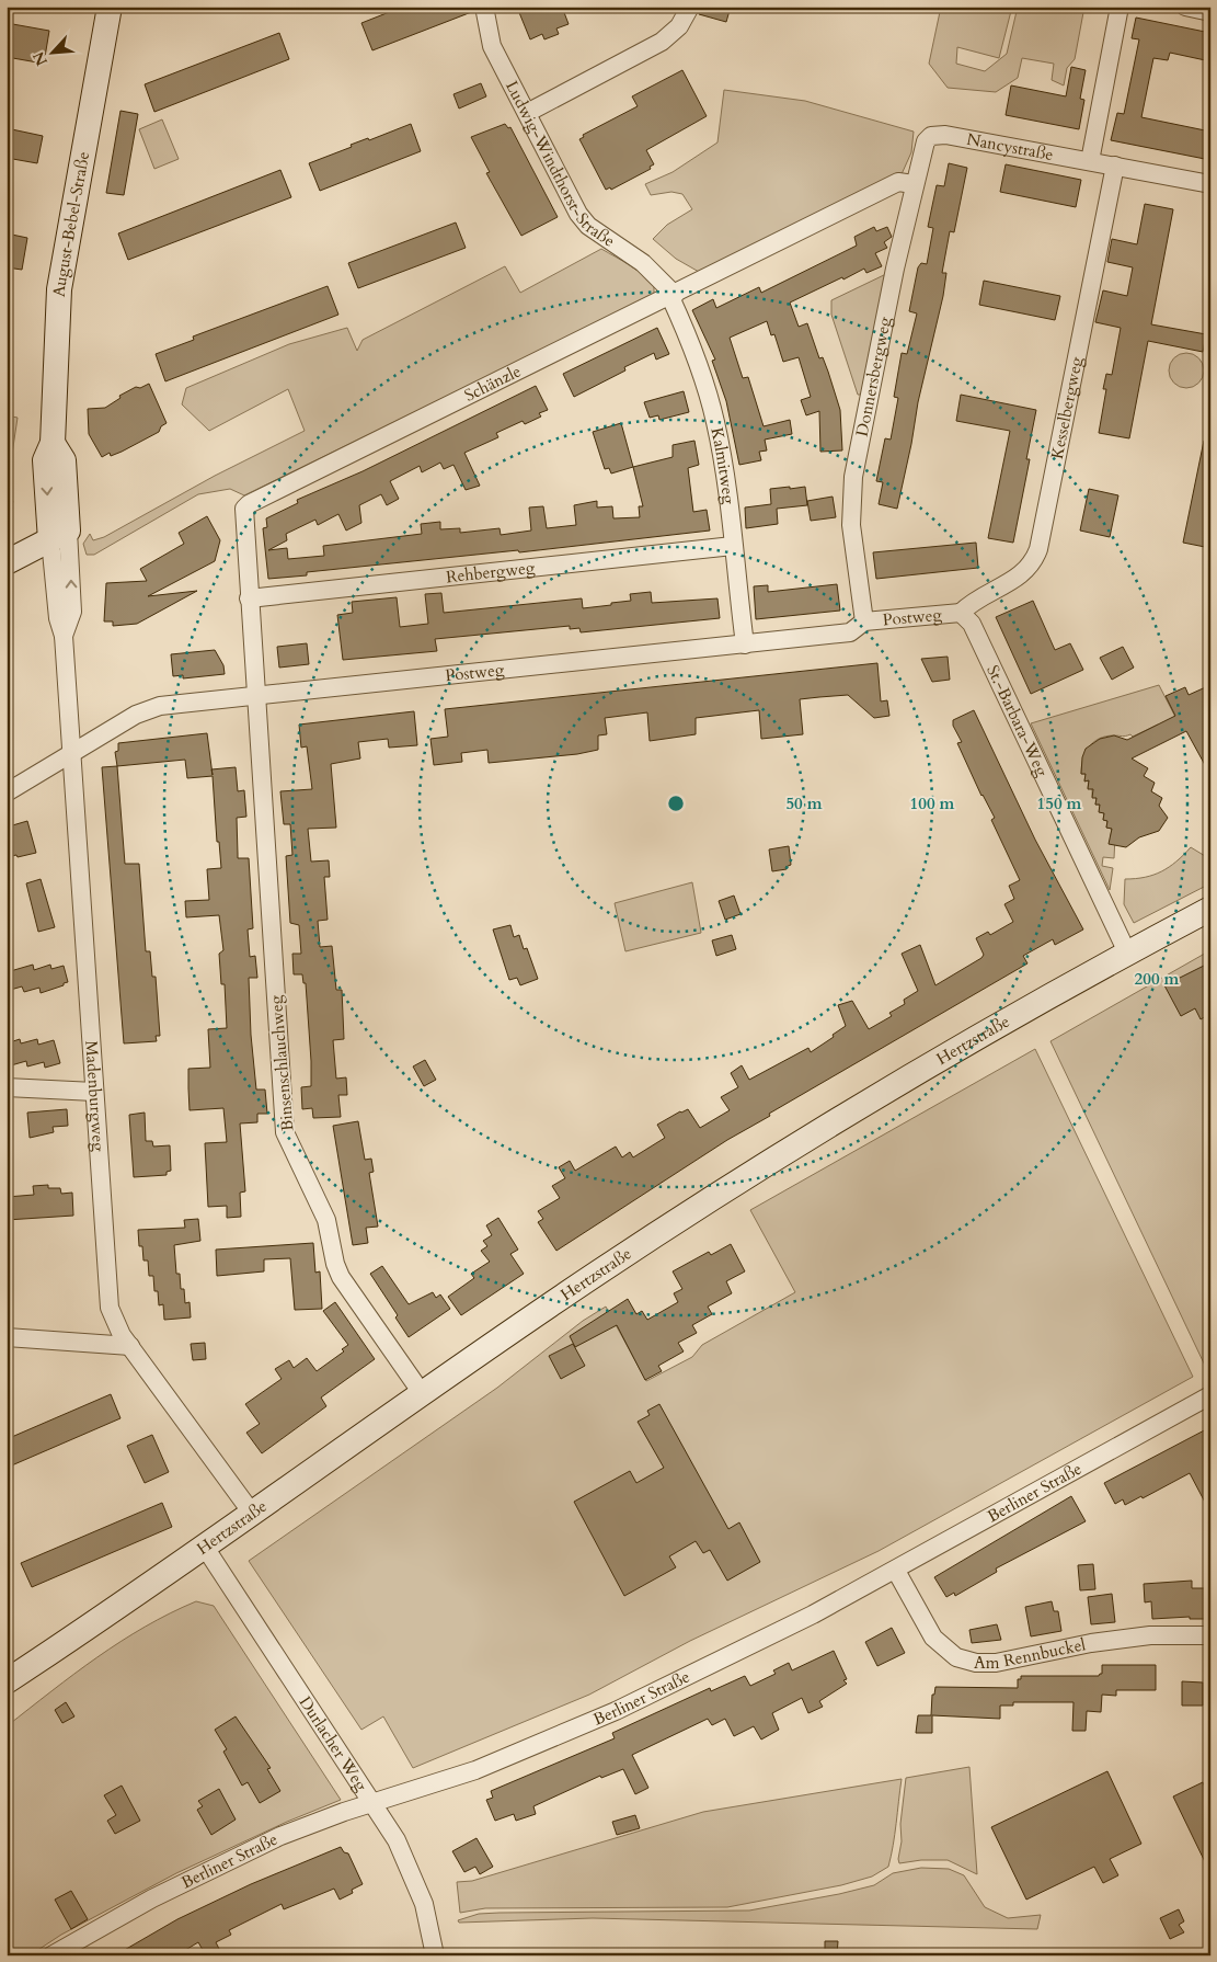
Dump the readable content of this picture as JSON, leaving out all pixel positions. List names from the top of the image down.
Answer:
{
  "streets": {
    "main road": ["August-Bebel-Straße", "Hertzstraße"],
    "street": [
      "Nancystraße",
      "Ludwig-Windthorst-Straße",
      "Donnersbergweg",
      "Schänzle",
      "Kesselbergweg",
      "Kalmitweg",
      "Rehbergweg",
      "Postweg",
      "St.-Barbara-Weg",
      "Binsenschlauchweg",
      "Madenburgweg",
      "Berliner Straße",
      "Am Rennbuckel",
      "Durlacher Weg"
    ]
  },
  "crossings": [
    ["Nancystraße", "Donnersbergweg"],
    ["Nancystraße", "Kesselbergweg"],
    ["Ludwig-Windthorst-Straße", "Schänzle"],
    ["Ludwig-Windthorst-Straße", "Kalmitweg"],
    ["August-Bebel-Straße", "Madenburgweg"],
    ["Donnersbergweg", "Schänzle"],
    ["Donnersbergweg", "Postweg"],
    ["Schänzle", "Kalmitweg"],
    ["Schänzle", "Rehbergweg"],
    ["Schänzle", "Postweg"],
    ["Schänzle", "Binsenschlauchweg"],
    ["Kesselbergweg", "Postweg"],
    ["Kesselbergweg", "St.-Barbara-Weg"],
    ["Kalmitweg", "Rehbergweg"],
    ["Kalmitweg", "Postweg"],
    ["Postweg", "St.-Barbara-Weg"],
    ["Postweg", "Binsenschlauchweg"],
    ["Postweg", "Madenburgweg"],
    ["St.-Barbara-Weg", "Hertzstraße"],
    ["Hertzstraße", "Binsenschlauchweg"],
    ["Hertzstraße", "Madenburgweg"],
    ["Hertzstraße", "Durlacher Weg"],
    ["Berliner Straße", "Am Rennbuckel"],
    ["Berliner Straße", "Durlacher Weg"]
  ],
  "north": "bottom left",
  "rings": [
    "50 m",
    "100 m",
    "150 m",
    "200 m"
  ]
}
